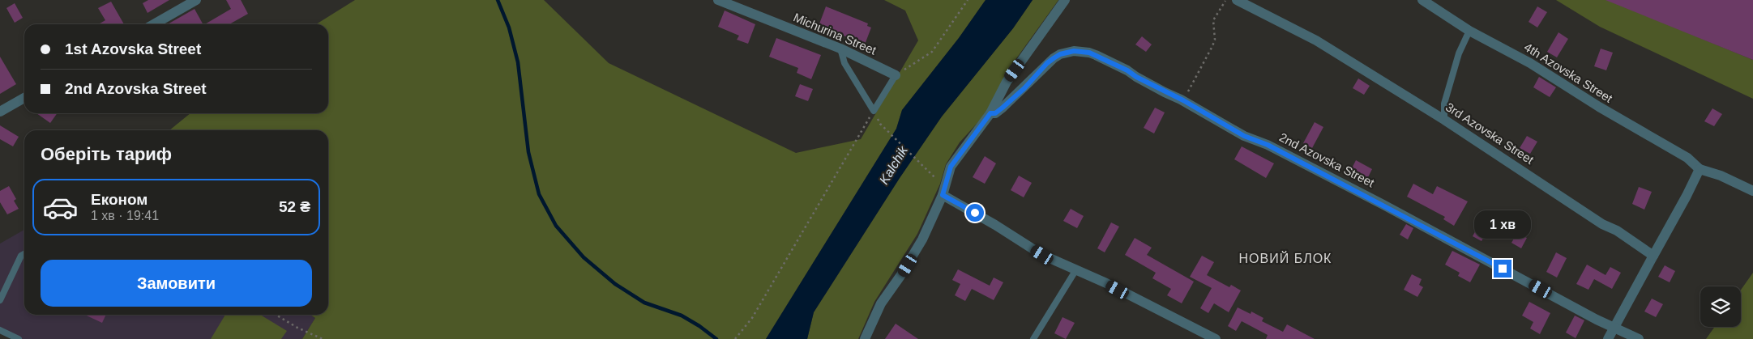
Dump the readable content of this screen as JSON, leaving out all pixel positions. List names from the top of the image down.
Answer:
{
  "streets": {
    "street": [
      "Michurina Street",
      "4th Azovska Street",
      "3rd Azovska Street",
      "2nd Azovska Street"
    ]
  },
  "districts": ["НОВИЙ БЛОК"],
  "water": ["Kalchik"],
  "page": {
    "banner": ["1st Azovska Street", "2nd Azovska Street"],
    "heading": "Оберіть тариф",
    "list": [
      {
        "name": "Економ",
        "note": "1 хв · 19:41",
        "value": "52 ₴"
      }
    ],
    "bubble": "1 хв",
    "buttons": "Замовити"
  }
}
